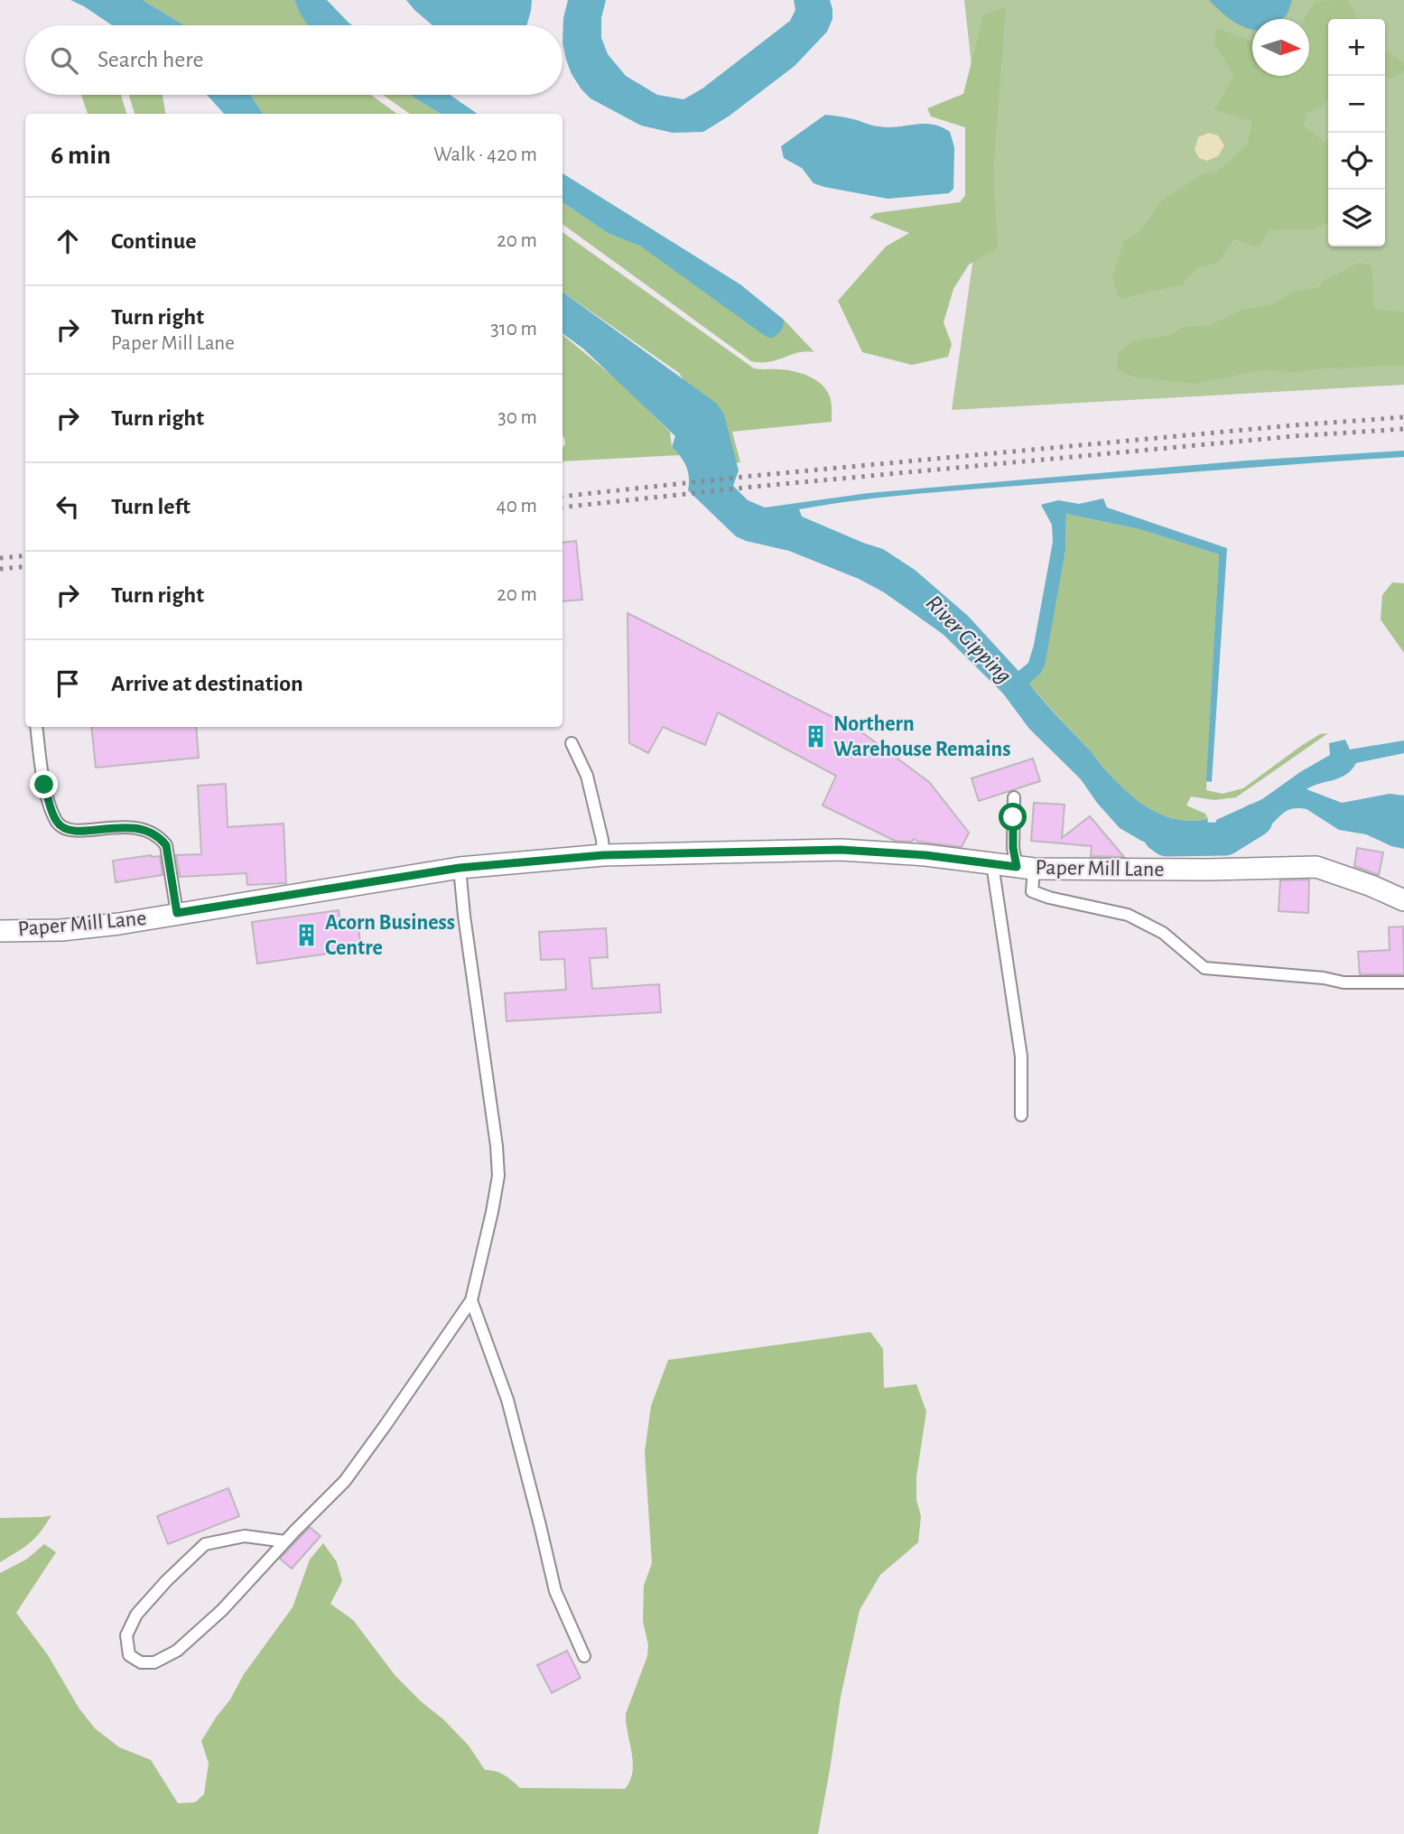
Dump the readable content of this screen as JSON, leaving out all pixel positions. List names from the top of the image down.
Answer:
{
  "streets": {
    "street": ["Paper Mill Lane"]
  },
  "water": ["River Gipping"],
  "places": {
    "building": ["Northern Warehouse Remains", "Acorn Business Centre"]
  },
  "north": "right",
  "page": {
    "map_buttons": ["+", "−"],
    "search": "Search here",
    "heading": ["6 min", "Walk · 420 m"],
    "list": [
      ["Continue", "20 m"],
      ["Turn right", "Paper Mill Lane", "310 m"],
      ["Turn right", "30 m"],
      ["Turn left", "40 m"],
      ["Turn right", "20 m"],
      "Arrive at destination"
    ]
  }
}
